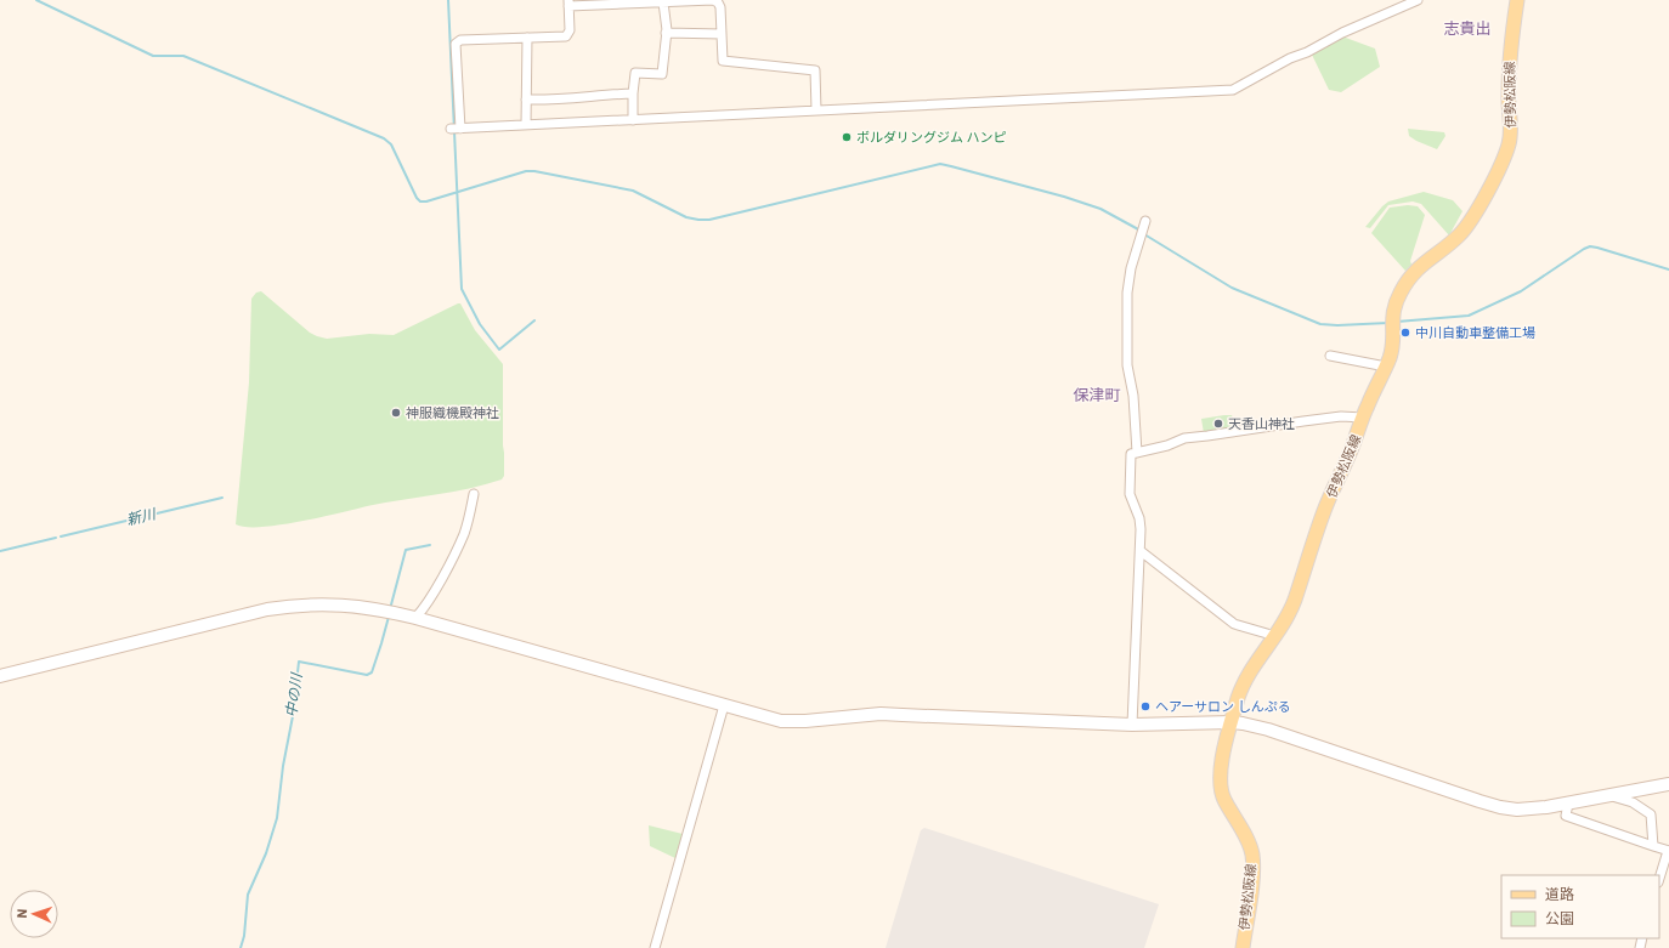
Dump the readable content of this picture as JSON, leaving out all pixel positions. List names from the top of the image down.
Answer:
{
  "streets": {
    "main road": ["伊勢松阪線"]
  },
  "districts": ["志貴出", "保津町"],
  "water": ["新川", "中の川"],
  "places": [
    "ボルダリングジム ハンピ",
    "中川自動車整備工場",
    "神服織機殿神社",
    "天香山神社",
    "ヘアーサロン しんぷる"
  ],
  "legend": ["道路", "公園"],
  "north": "left"
}
